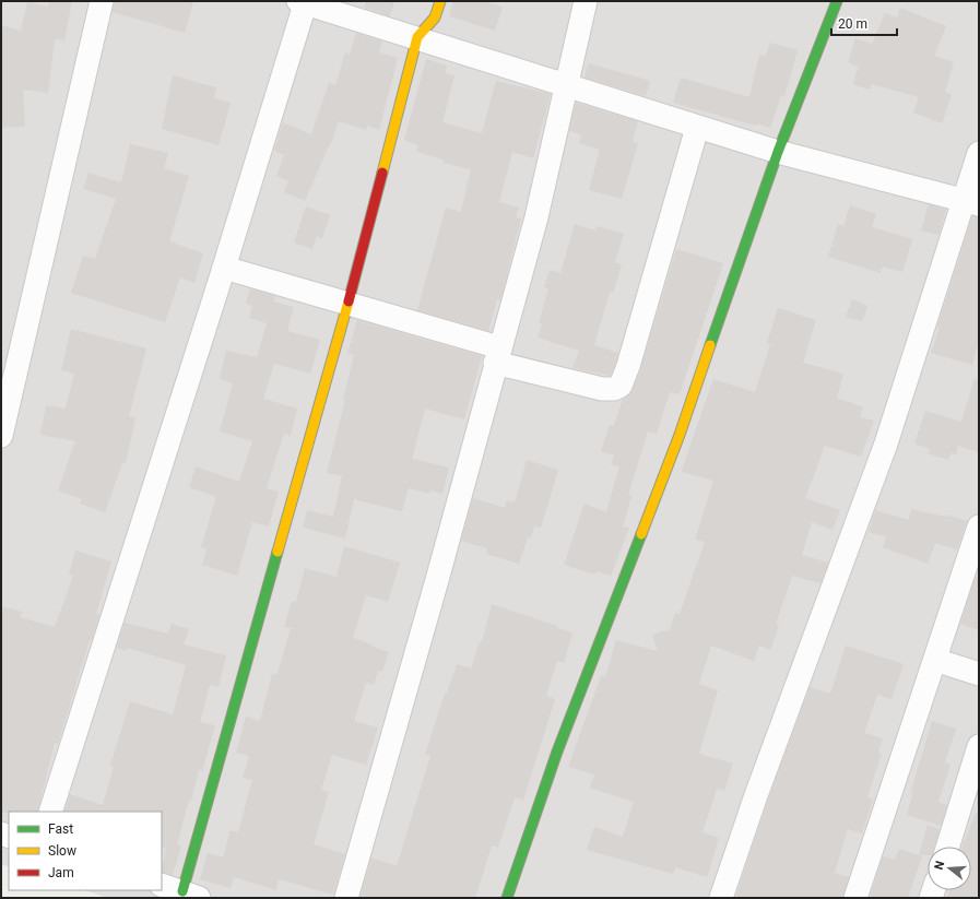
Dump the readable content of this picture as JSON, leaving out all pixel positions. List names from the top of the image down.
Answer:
{
  "legend": ["Fast", "Slow", "Jam"],
  "scale_bar": "20 m",
  "north": "left"
}
